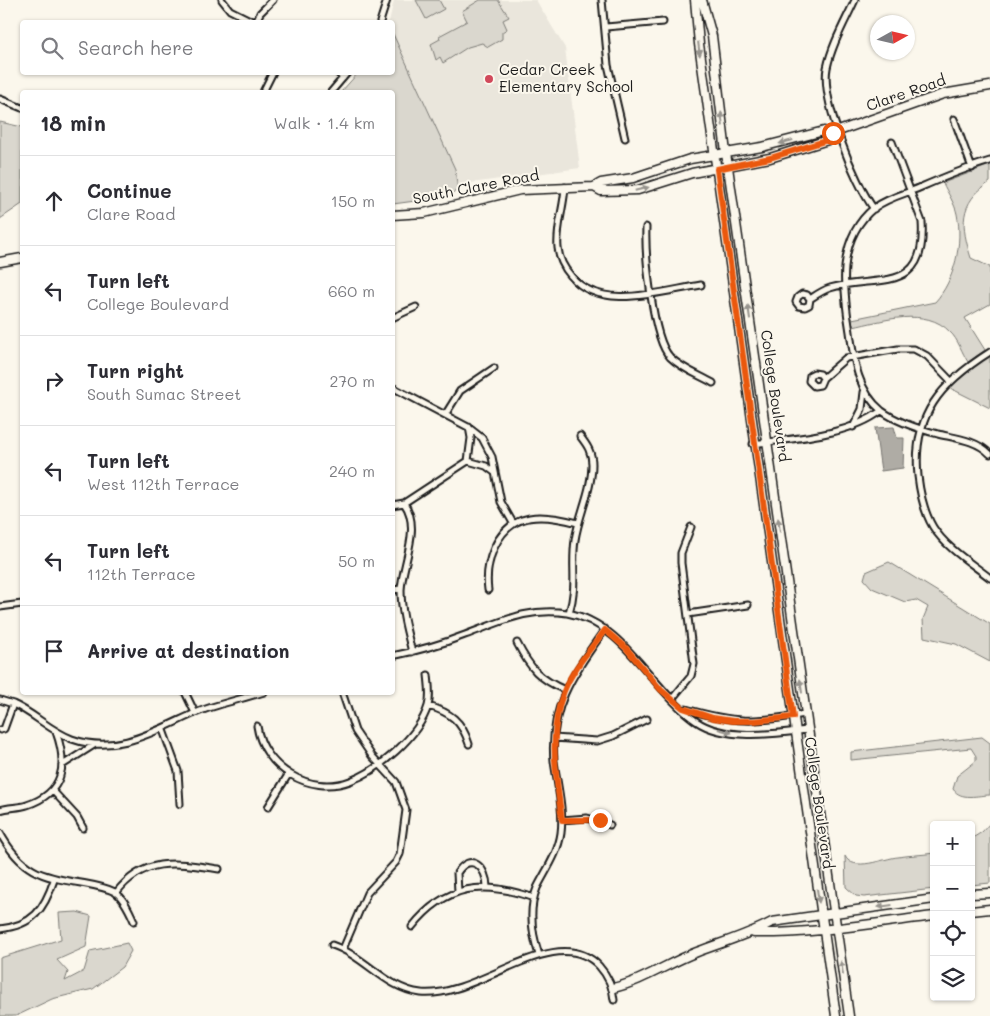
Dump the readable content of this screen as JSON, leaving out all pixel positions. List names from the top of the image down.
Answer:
{
  "streets": {
    "street": ["Clare Road", "South Clare Road", "College Boulevard"]
  },
  "crossings": [
    ["Clare Road", "South Clare Road"],
    ["Clare Road", "College Boulevard"],
    ["South Clare Road", "College Boulevard"]
  ],
  "places": ["Cedar Creek Elementary School"],
  "north": "right",
  "page": {
    "search": "Search here",
    "heading": ["18 min", "Walk · 1.4 km"],
    "list": [
      ["Continue", "Clare Road", "150 m"],
      ["Turn left", "College Boulevard", "660 m"],
      ["Turn right", "South Sumac Street", "270 m"],
      ["Turn left", "West 112th Terrace", "240 m"],
      ["Turn left", "112th Terrace", "50 m"],
      "Arrive at destination"
    ],
    "map_buttons": ["+", "−"]
  }
}
